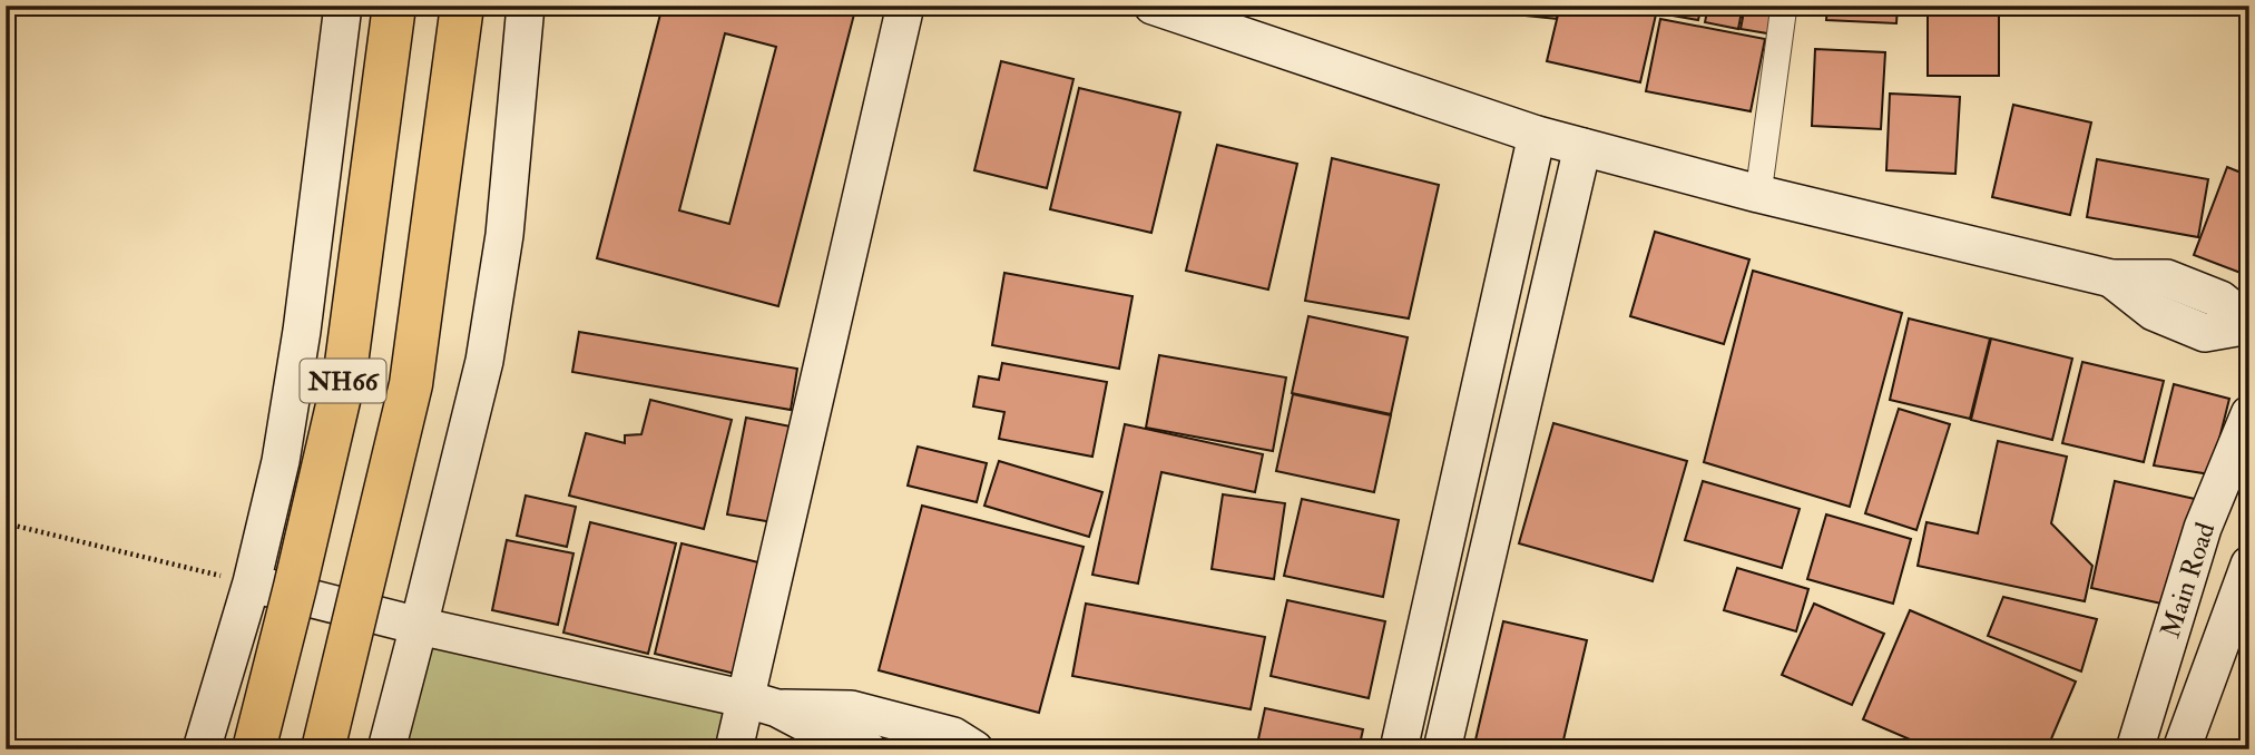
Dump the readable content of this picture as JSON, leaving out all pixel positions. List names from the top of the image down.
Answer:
{
  "streets": {
    "highway": ["NH66"],
    "street": ["Main Road"]
  }
}
